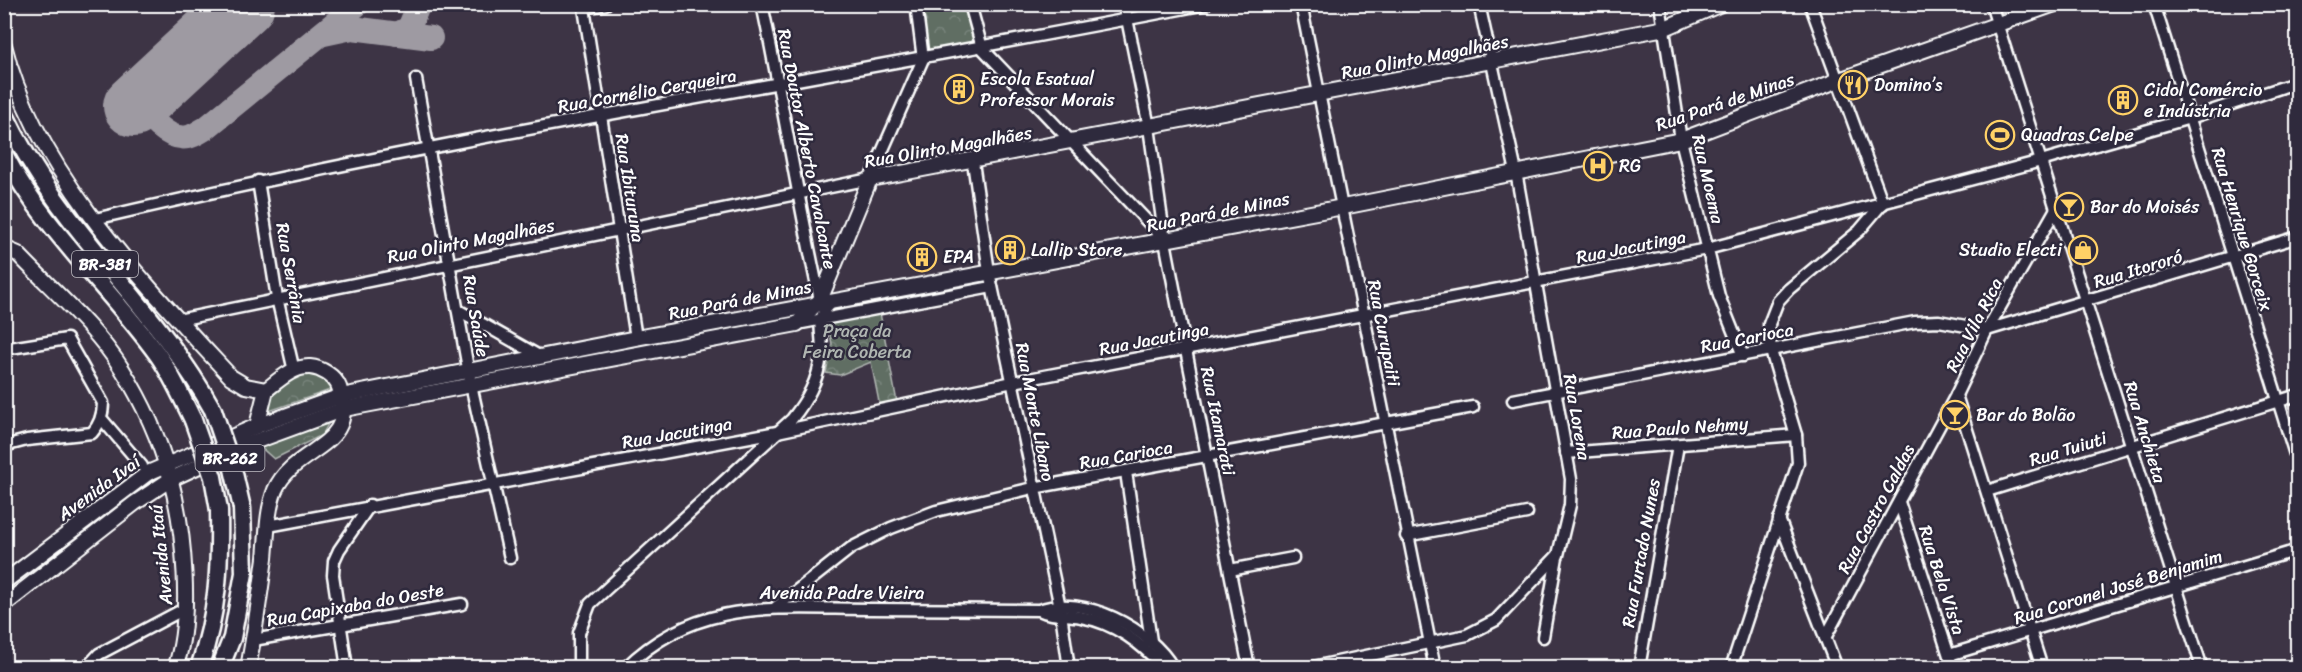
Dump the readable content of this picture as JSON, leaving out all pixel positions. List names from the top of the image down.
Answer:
{
  "streets": {
    "highway": ["BR-381", "BR-262"],
    "main road": [
      "Rua Olinto Magalhães",
      "Rua Pará de Minas",
      "Avenida Ivaí",
      "Avenida Itaú"
    ],
    "street": [
      "Rua Cornélio Cerqueira",
      "Rua Doutor Alberto Cavalcante",
      "Rua Moema",
      "Rua Ibituruna",
      "Rua Henrique Gorceix",
      "Rua Jacutinga",
      "Rua Itororó",
      "Rua Serrânia",
      "Rua Saúde",
      "Rua Vila Rica",
      "Rua Curupaiti",
      "Rua Carioca",
      "Rua Monte Líbano",
      "Rua Lorena",
      "Rua Itamarati",
      "Rua Paulo Nehmy",
      "Rua Anchieta",
      "Rua Tuiuti",
      "Rua Castro Caldas",
      "Rua Furtado Nunes",
      "Rua Bela Vista",
      "Rua Coronel José Benjamim",
      "Avenida Padre Vieira",
      "Rua Capixaba do Oeste"
    ]
  },
  "crossings": [
    ["Rua Olinto Magalhães", "Rua Doutor Alberto Cavalcante"],
    ["Rua Olinto Magalhães", "Rua Moema"],
    ["Rua Olinto Magalhães", "Rua Ibituruna"],
    ["Rua Olinto Magalhães", "Rua Serrânia"],
    ["Rua Olinto Magalhães", "Rua Saúde"],
    ["Rua Olinto Magalhães", "Rua Curupaiti"],
    ["Rua Olinto Magalhães", "Rua Monte Líbano"],
    ["Rua Olinto Magalhães", "Rua Lorena"],
    ["Rua Olinto Magalhães", "Rua Itamarati"],
    ["Rua Cornélio Cerqueira", "Rua Doutor Alberto Cavalcante"],
    ["Rua Cornélio Cerqueira", "Rua Ibituruna"],
    ["Rua Cornélio Cerqueira", "Rua Serrânia"],
    ["Rua Cornélio Cerqueira", "Rua Saúde"],
    ["Rua Cornélio Cerqueira", "Rua Itamarati"],
    ["Rua Pará de Minas", "Rua Doutor Alberto Cavalcante"],
    ["Rua Pará de Minas", "Rua Moema"],
    ["Rua Pará de Minas", "Rua Ibituruna"],
    ["Rua Pará de Minas", "Rua Saúde"],
    ["Rua Pará de Minas", "Rua Curupaiti"],
    ["Rua Pará de Minas", "Rua Monte Líbano"],
    ["Rua Pará de Minas", "Rua Lorena"],
    ["Rua Pará de Minas", "Rua Itamarati"],
    ["Rua Pará de Minas", "Avenida Ivaí"],
    ["Rua Moema", "Rua Jacutinga"],
    ["Rua Moema", "Rua Carioca"],
    ["Rua Henrique Gorceix", "Rua Jacutinga"],
    ["Rua Henrique Gorceix", "Rua Itororó"],
    ["Rua Henrique Gorceix", "Rua Tuiuti"],
    ["Rua Jacutinga", "Rua Saúde"],
    ["Rua Jacutinga", "Rua Curupaiti"],
    ["Rua Jacutinga", "Rua Monte Líbano"],
    ["Rua Jacutinga", "Rua Lorena"],
    ["Rua Jacutinga", "Rua Itamarati"],
    ["BR-381", "BR-262"],
    ["Rua Itororó", "Rua Vila Rica"],
    ["Rua Itororó", "Rua Carioca"],
    ["Rua Itororó", "Rua Anchieta"],
    ["Rua Vila Rica", "Rua Carioca"],
    ["Rua Vila Rica", "Rua Anchieta"],
    ["Rua Vila Rica", "Rua Tuiuti"],
    ["Rua Vila Rica", "Rua Castro Caldas"],
    ["Rua Vila Rica", "Rua Coronel José Benjamim"],
    ["Rua Curupaiti", "Rua Carioca"],
    ["Rua Carioca", "Rua Monte Líbano"],
    ["Rua Carioca", "Rua Lorena"],
    ["Rua Carioca", "Rua Itamarati"],
    ["Rua Carioca", "Avenida Padre Vieira"],
    ["Rua Monte Líbano", "Avenida Padre Vieira"],
    ["Rua Lorena", "Rua Paulo Nehmy"],
    ["Rua Paulo Nehmy", "Rua Furtado Nunes"],
    ["Rua Anchieta", "Rua Tuiuti"],
    ["Rua Anchieta", "Rua Coronel José Benjamim"],
    ["Avenida Ivaí", "Avenida Itaú"],
    ["Rua Castro Caldas", "Rua Bela Vista"],
    ["Rua Bela Vista", "Rua Coronel José Benjamim"]
  ],
  "parks": ["Praça da Feira Coberta"],
  "places": {
    "restaurant": ["Domino’s"],
    "building": [
      "Escola Esatual Professor Morais",
      "Cidol Comércio e Indústria",
      "Lallip Store",
      "EPA"
    ],
    "sports": ["Quadras Celpe"],
    "hospital": ["RG"],
    "bar": ["Bar do Moisés", "Bar do Bolão"],
    "shop": ["Studio Electi"]
  }
}
